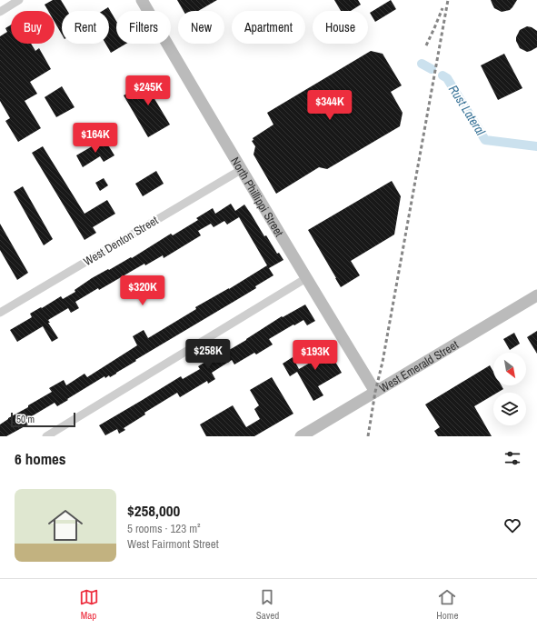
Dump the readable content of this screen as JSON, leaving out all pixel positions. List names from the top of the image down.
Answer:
{
  "streets": {
    "street": ["North Phillippi Street", "West Denton Street", "West Emerald Street"]
  },
  "crossings": [
    ["North Phillippi Street", "West Denton Street"],
    ["North Phillippi Street", "West Emerald Street"]
  ],
  "water": ["Rust Lateral"],
  "scale_bar": "50 m",
  "north": "bottom right",
  "page": {
    "chip": [
      "Buy",
      "Rent",
      "Filters",
      "New",
      "Apartment",
      "House"
    ],
    "price": [
      "$245K",
      "$344K",
      "$164K",
      "$320K",
      "$258K",
      "$193K"
    ],
    "scale": "50 m",
    "heading": "6 homes",
    "list": [
      {
        "name": "$258,000",
        "note": "5 rooms · 123 m² · West Fairmont Street"
      }
    ],
    "tabs": ["Map", "Saved", "Home"]
  }
}
